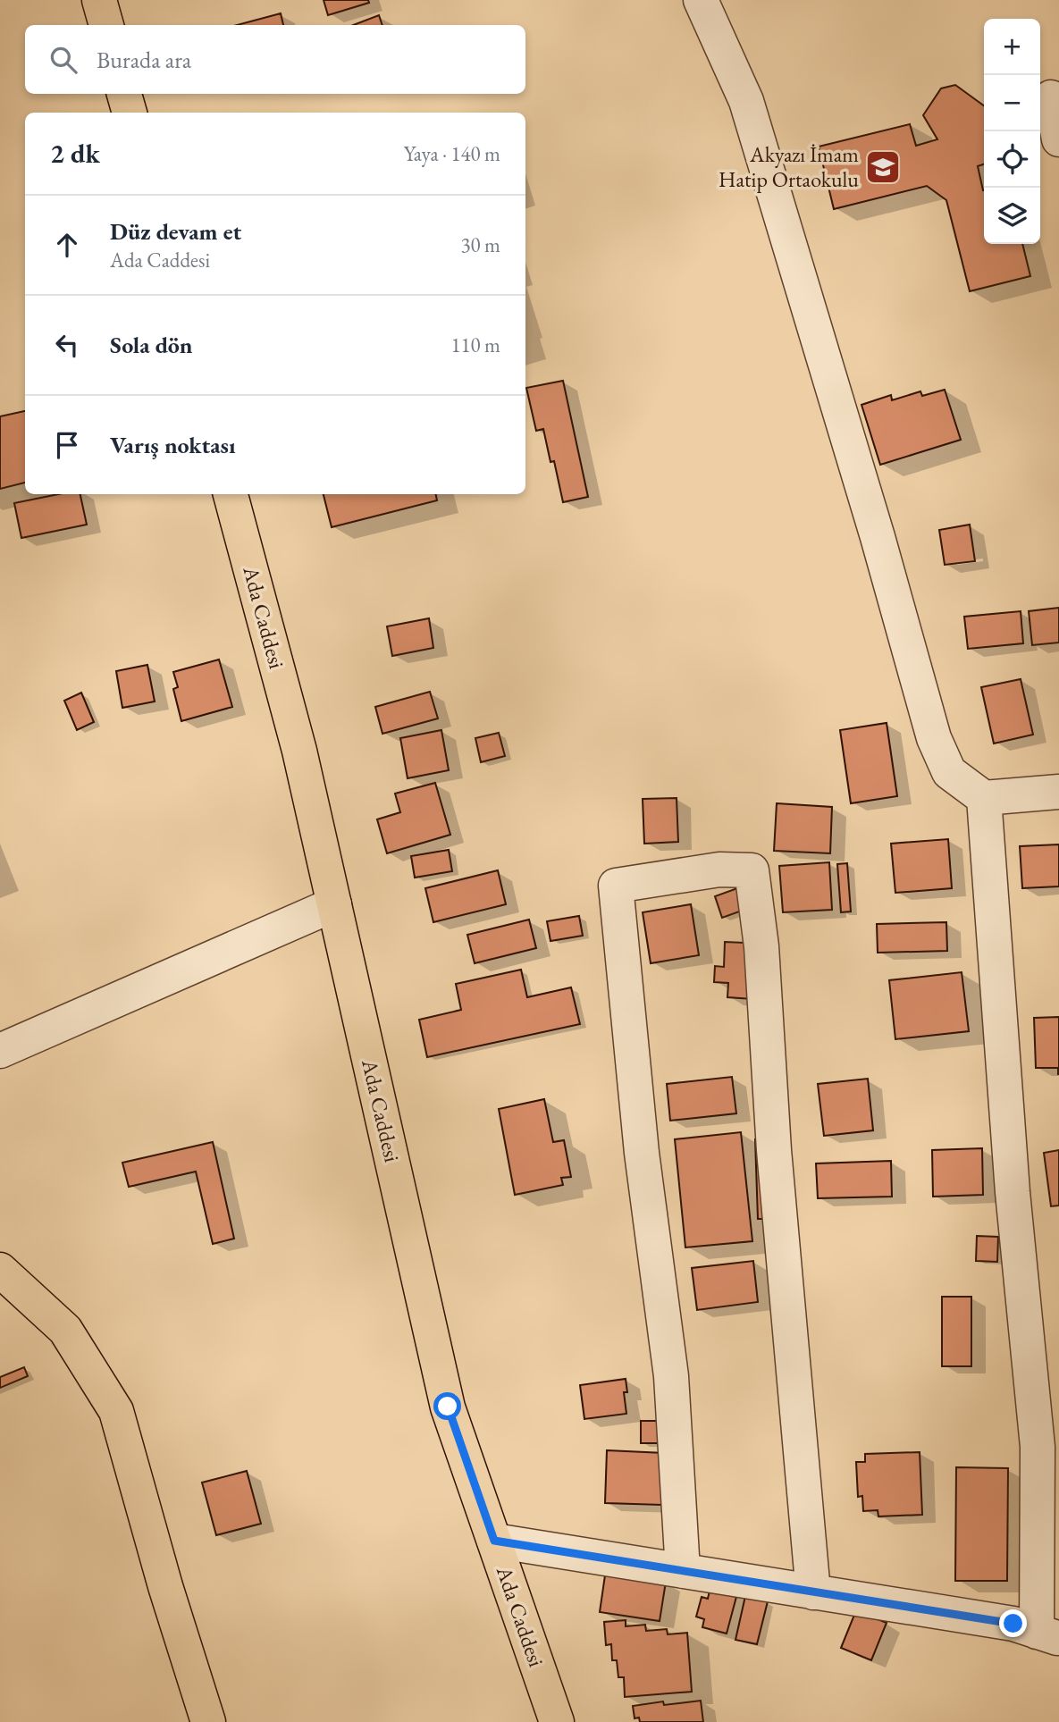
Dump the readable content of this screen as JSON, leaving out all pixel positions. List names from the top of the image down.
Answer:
{
  "streets": {
    "main road": ["Ada Caddesi"]
  },
  "places": {
    "school or university": ["Akyazı İmam Hatip Ortaokulu"]
  },
  "page": {
    "map_buttons": ["+", "−"],
    "search": "Burada ara",
    "heading": ["2 dk", "Yaya · 140 m"],
    "list": [
      ["Düz devam et", "Ada Caddesi", "30 m"],
      ["Sola dön", "110 m"],
      "Varış noktası"
    ]
  }
}
